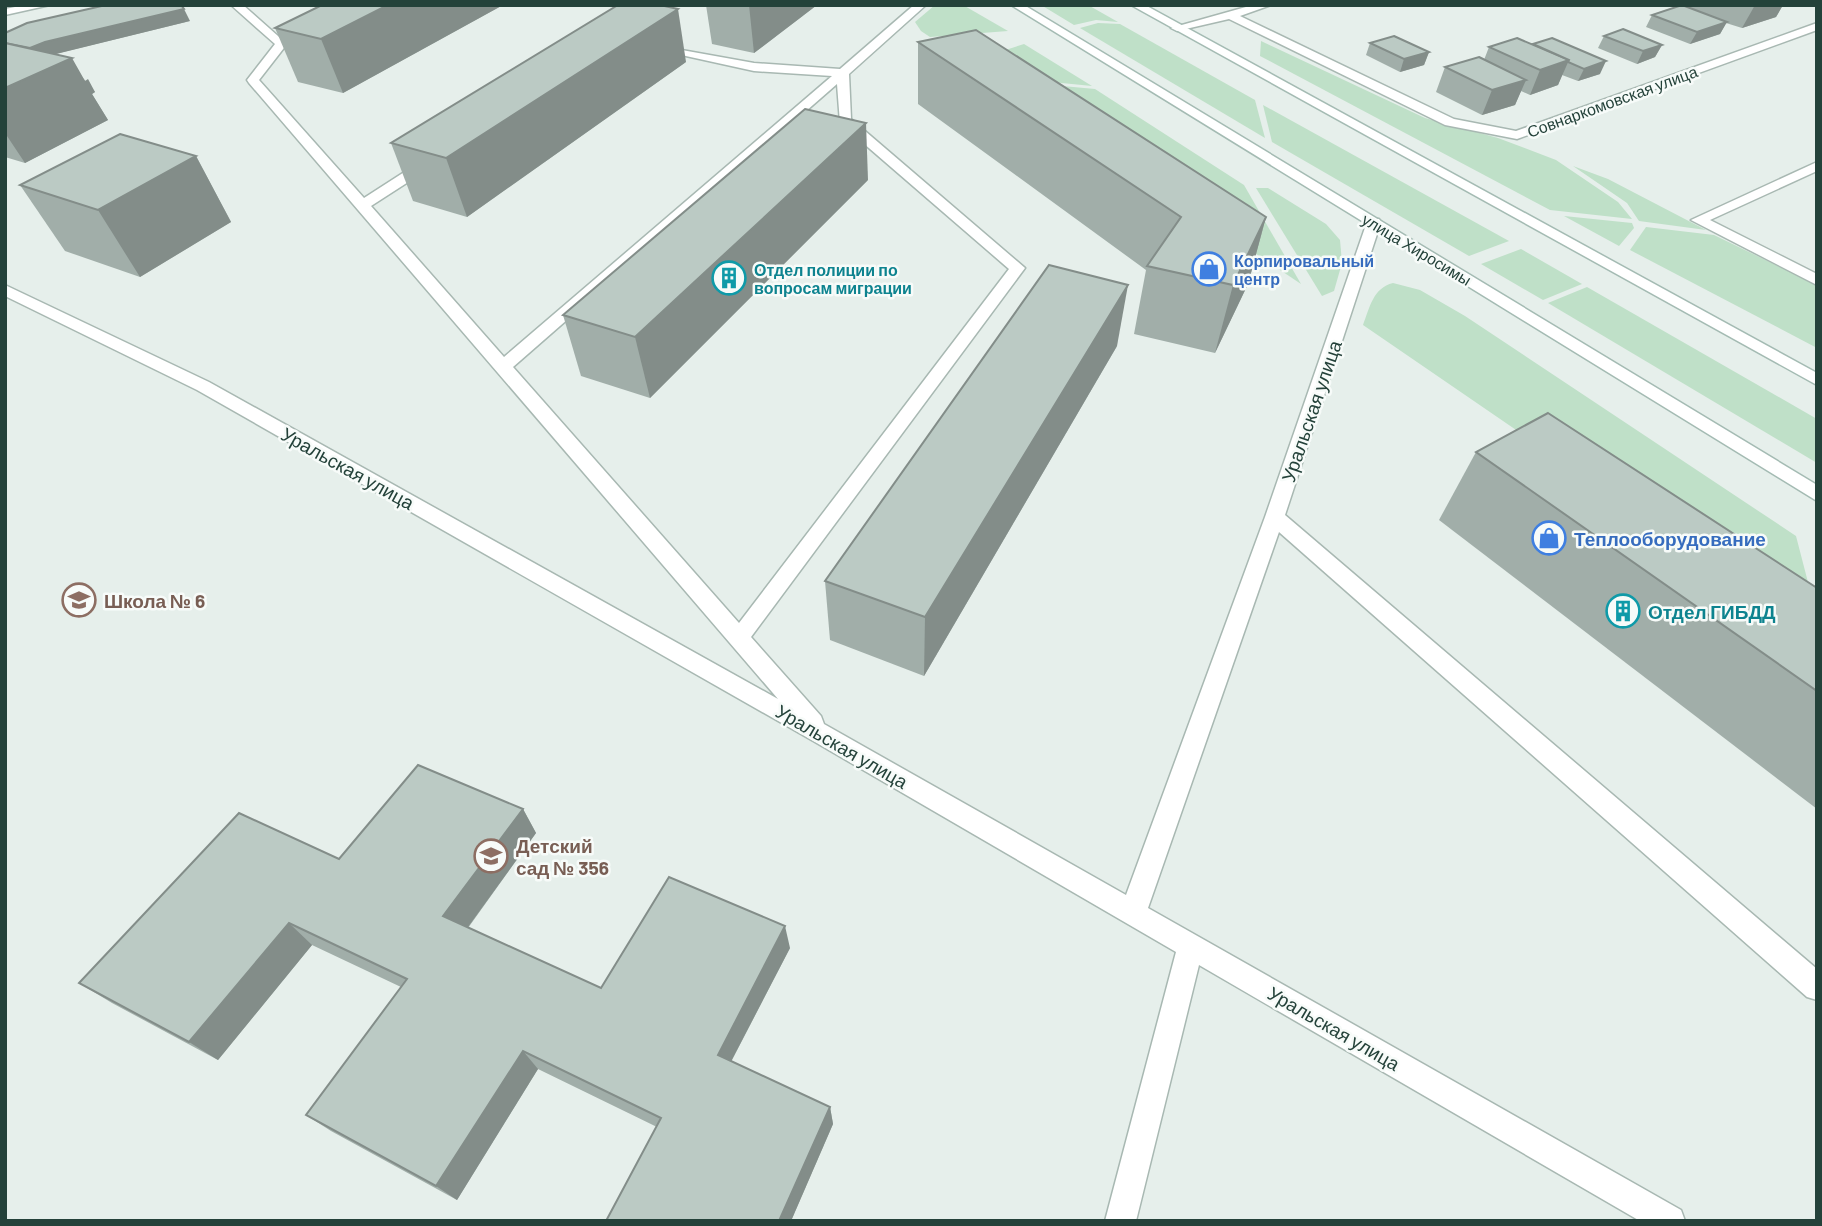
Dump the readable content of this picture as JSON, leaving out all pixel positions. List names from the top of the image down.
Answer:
{
  "streets": {
    "main road": ["Совнаркомовская улица", "улица Хиросимы", "Уральская улица"]
  },
  "crossings": [
    ["улица Хиросимы", "Уральская улица"]
  ],
  "places": {
    "shop": ["Корпировальный центр", "Теплооборудование"],
    "building": ["Отдел полиции по вопросам миграции", "Отдел ГИБДД"],
    "school or university": ["Школа № 6", "Детский сад № 356"]
  }
}
